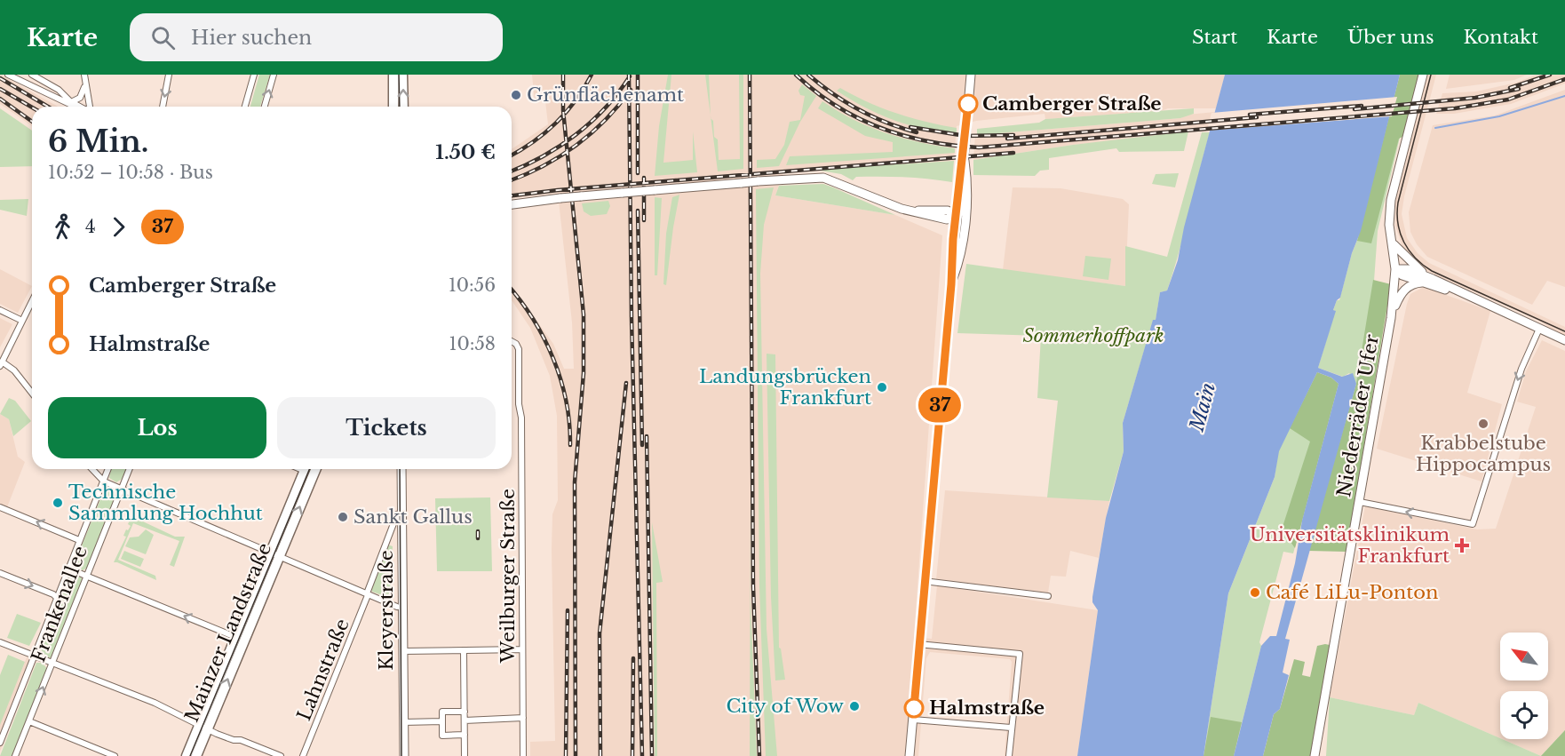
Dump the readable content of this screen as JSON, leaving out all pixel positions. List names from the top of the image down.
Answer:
{
  "streets": {
    "main road": ["Niederräder Ufer", "Kleyerstraße", "Mainzer Landstraße"],
    "street": ["Weilburger Straße", "Frankenallee", "Lahnstraße"]
  },
  "water": ["Main"],
  "parks": ["Sommerhoffpark"],
  "places": {
    "other": [
      "Grünflächenamt",
      "Camberger Straße",
      "Landungsbrücken Frankfurt",
      "Krabbelstube Hippocampus",
      "Technische Sammlung Hochhut",
      "Sankt Gallus",
      "Café LiLu-Ponton",
      "City of Wow",
      "Halmstraße"
    ],
    "health": ["Universitätsklinikum Frankfurt"]
  },
  "lines": ["bus line 37"],
  "north": "top left",
  "page": {
    "header": "Karte",
    "search": "Hier suchen",
    "nav": [
      "Start",
      "Karte",
      "Über uns",
      "Kontakt"
    ],
    "on_map": "37",
    "heading": ["6 Min.", "10:52 – 10:58 · Bus", "1.50 €"],
    "legs": ["4", "37"],
    "list": [
      {
        "name": "Camberger Straße",
        "value": "10:56"
      },
      {
        "name": "Halmstraße",
        "value": "10:58"
      }
    ],
    "buttons": ["Los", "Tickets"]
  }
}
